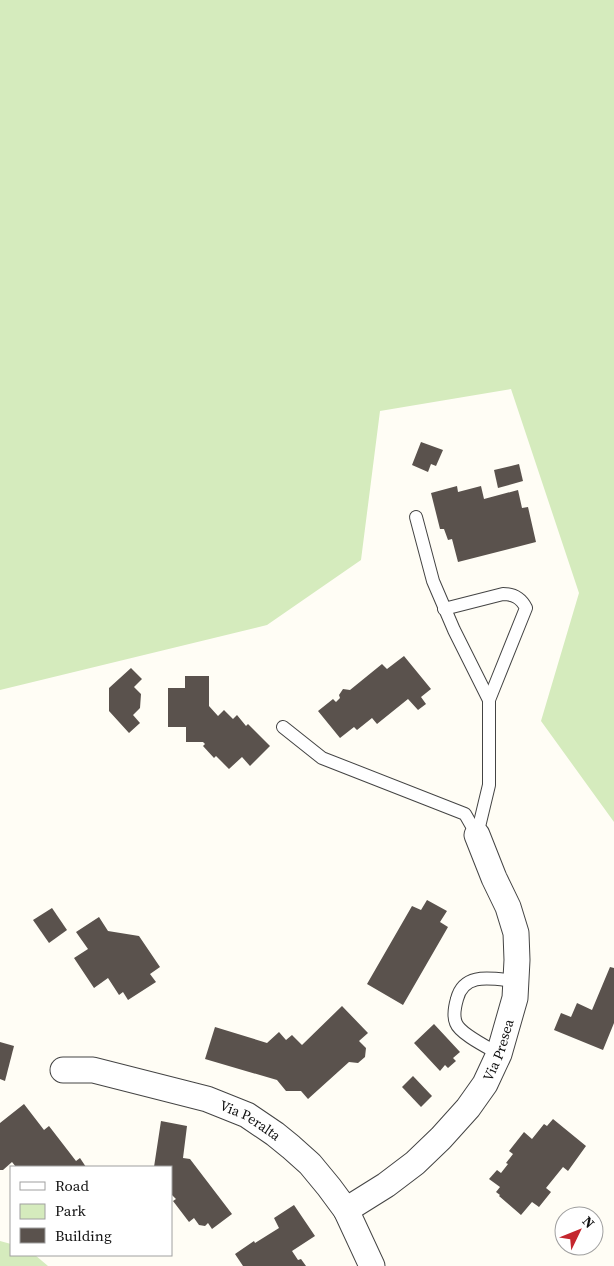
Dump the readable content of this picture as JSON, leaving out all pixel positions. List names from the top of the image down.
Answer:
{
  "streets": {
    "street": ["Via Presea", "Via Peralta"]
  },
  "crossings": [
    ["Via Presea", "Via Peralta"]
  ],
  "legend": ["Road", "Park", "Building"],
  "north": "top right"
}
